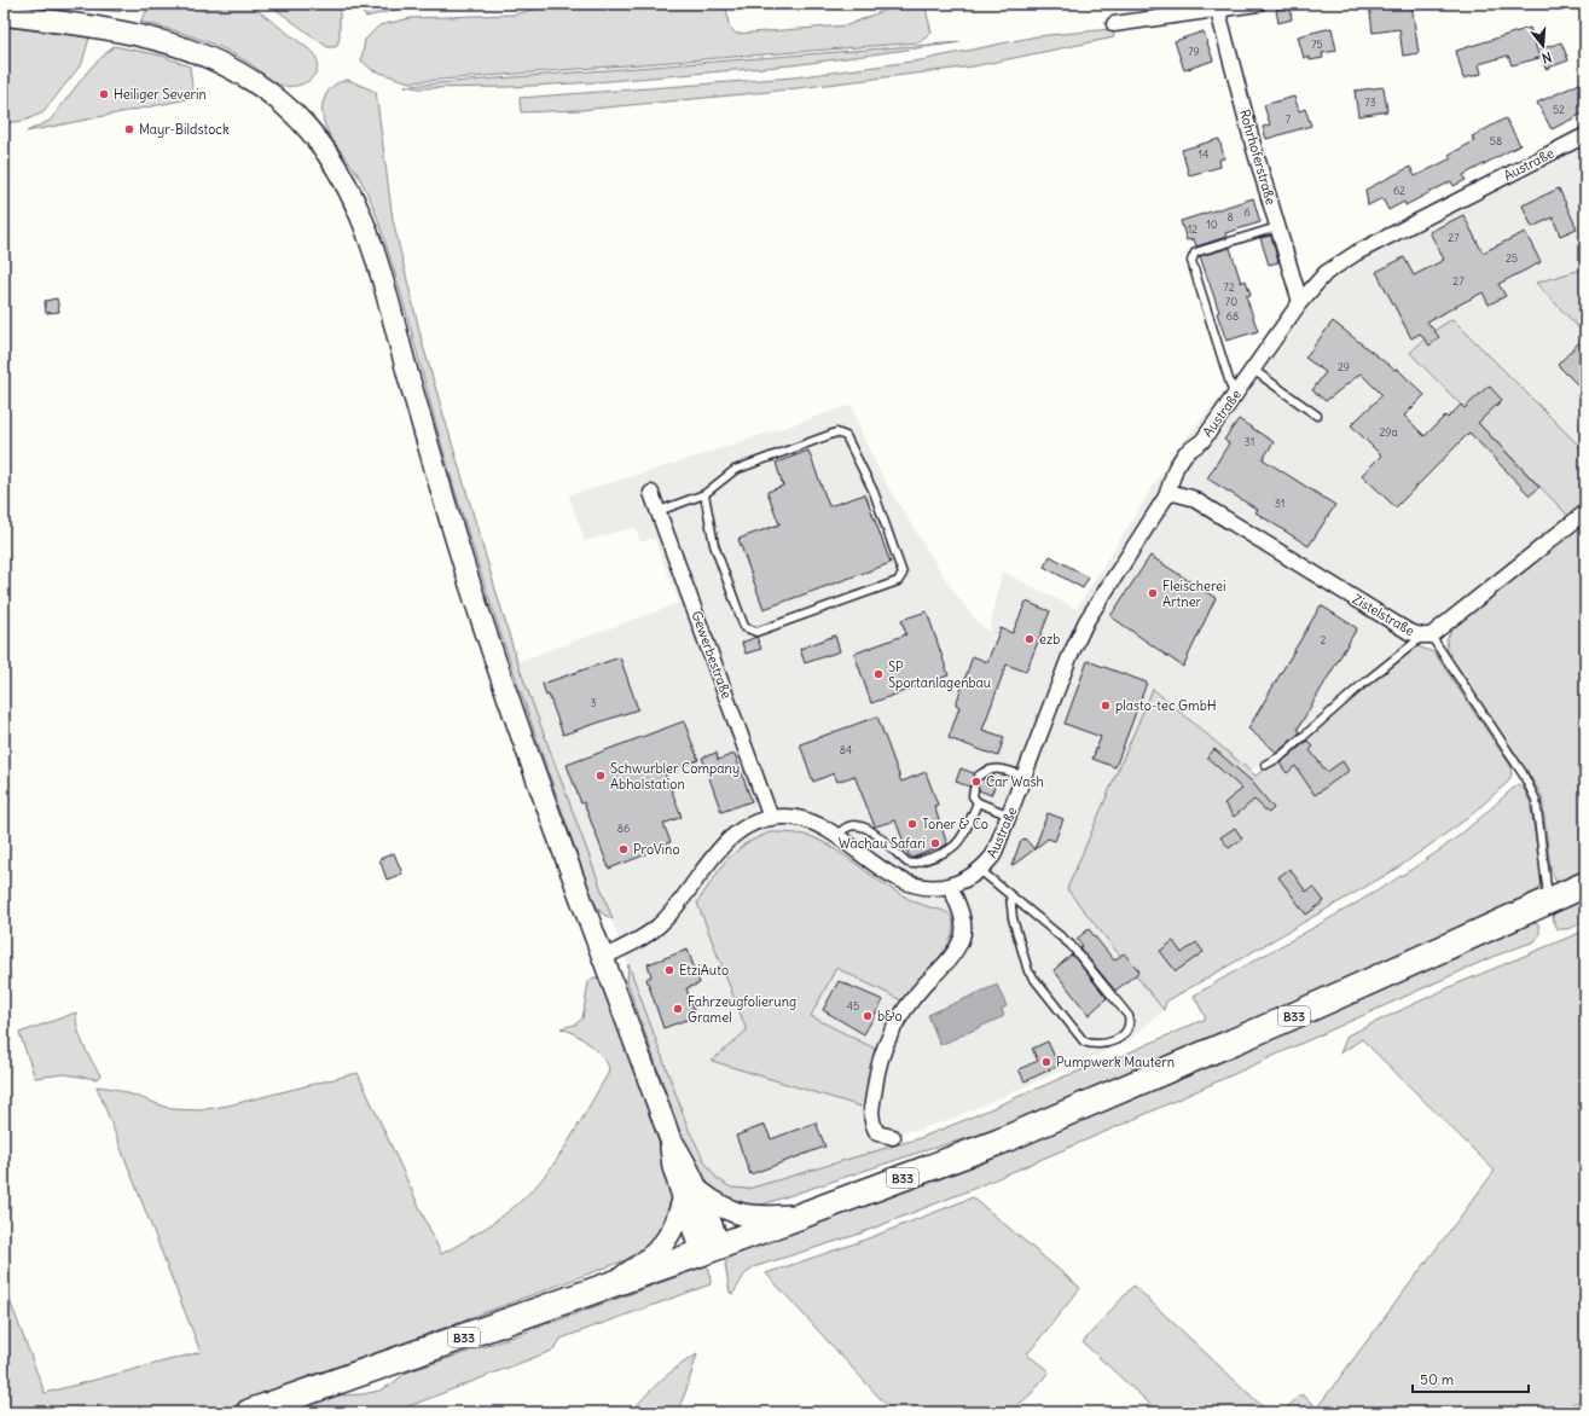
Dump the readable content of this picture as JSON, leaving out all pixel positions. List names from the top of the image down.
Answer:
{
  "streets": {
    "highway": ["B33"],
    "street": [
      "Rohrhoferstraße",
      "Austraße",
      "Zistelstraße",
      "Gewerbestraße"
    ]
  },
  "crossings": [
    ["Rohrhoferstraße", "Austraße"],
    ["Austraße", "Zistelstraße"],
    ["Austraße", "Gewerbestraße"]
  ],
  "places": [
    "Heiliger Severin",
    "Mayr-Bildstock",
    "Fleischerei Artner",
    "ezb",
    "SP Sportanlagenbau",
    "plasto-tec GmbH",
    "Schwurbler Company Abholstation",
    "Car Wash",
    "Toner & Co",
    "Wachau Safari",
    "ProVino",
    "EtziAuto",
    "Fahrzeugfolierung Gramel",
    "b&o",
    "Pumpwerk Mautern"
  ],
  "house_numbers": [
    "75",
    "79",
    "73",
    "52",
    "7",
    "58",
    "14",
    "62",
    "6",
    "8",
    "10",
    "12",
    "27",
    "25",
    "27",
    "72",
    "70",
    "68",
    "29",
    "29a",
    "31",
    "31",
    "2",
    "3",
    "84",
    "86",
    "45"
  ],
  "scale_bar": "50 m",
  "north": "bottom"
}
